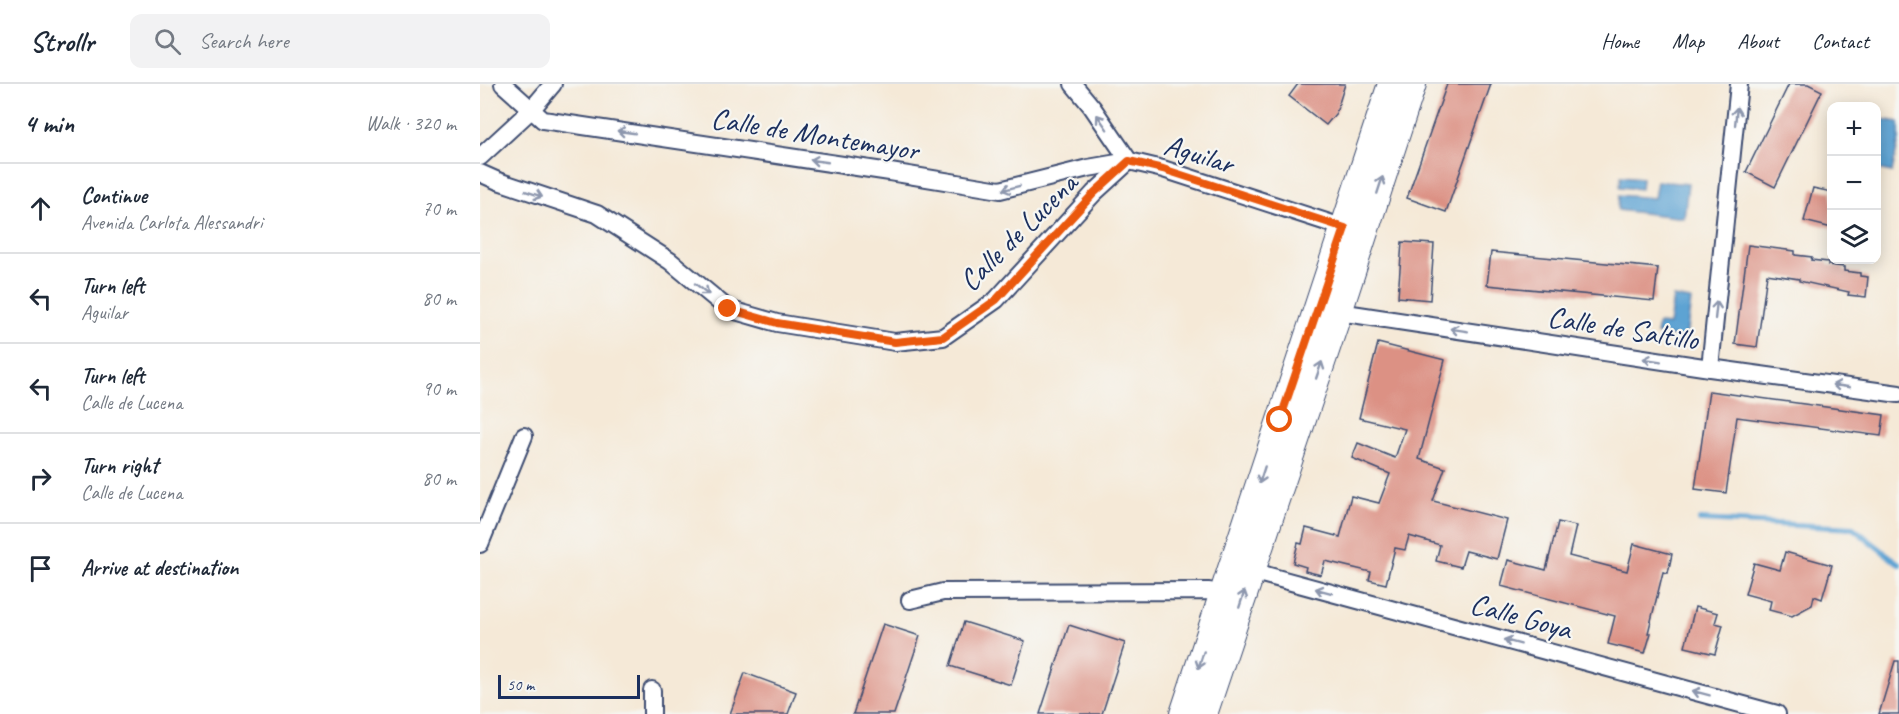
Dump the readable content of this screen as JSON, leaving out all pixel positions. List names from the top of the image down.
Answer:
{
  "streets": {
    "street": [
      "Calle de Montemayor",
      "Aguilar",
      "Calle de Lucena",
      "Calle de Saltillo",
      "Calle Goya"
    ]
  },
  "crossings": [
    ["Calle de Montemayor", "Aguilar"],
    ["Calle de Montemayor", "Calle de Lucena"],
    ["Aguilar", "Calle de Lucena"]
  ],
  "one_way": [
    "Calle de Montemayor",
    "Calle de Lucena",
    "Calle de Saltillo",
    "Calle Goya"
  ],
  "scale_bar": "50 m",
  "page": {
    "header": "Strollr",
    "search": "Search here",
    "nav": [
      "Home",
      "Map",
      "About",
      "Contact"
    ],
    "heading": ["4 min", "Walk · 320 m"],
    "map_buttons": ["+", "−"],
    "list": [
      ["Continue", "Avenida Carlota Alessandri", "70 m"],
      ["Turn left", "Aguilar", "80 m"],
      ["Turn left", "Calle de Lucena", "90 m"],
      ["Turn right", "Calle de Lucena", "80 m"],
      "Arrive at destination"
    ],
    "scale": "50 m"
  }
}
